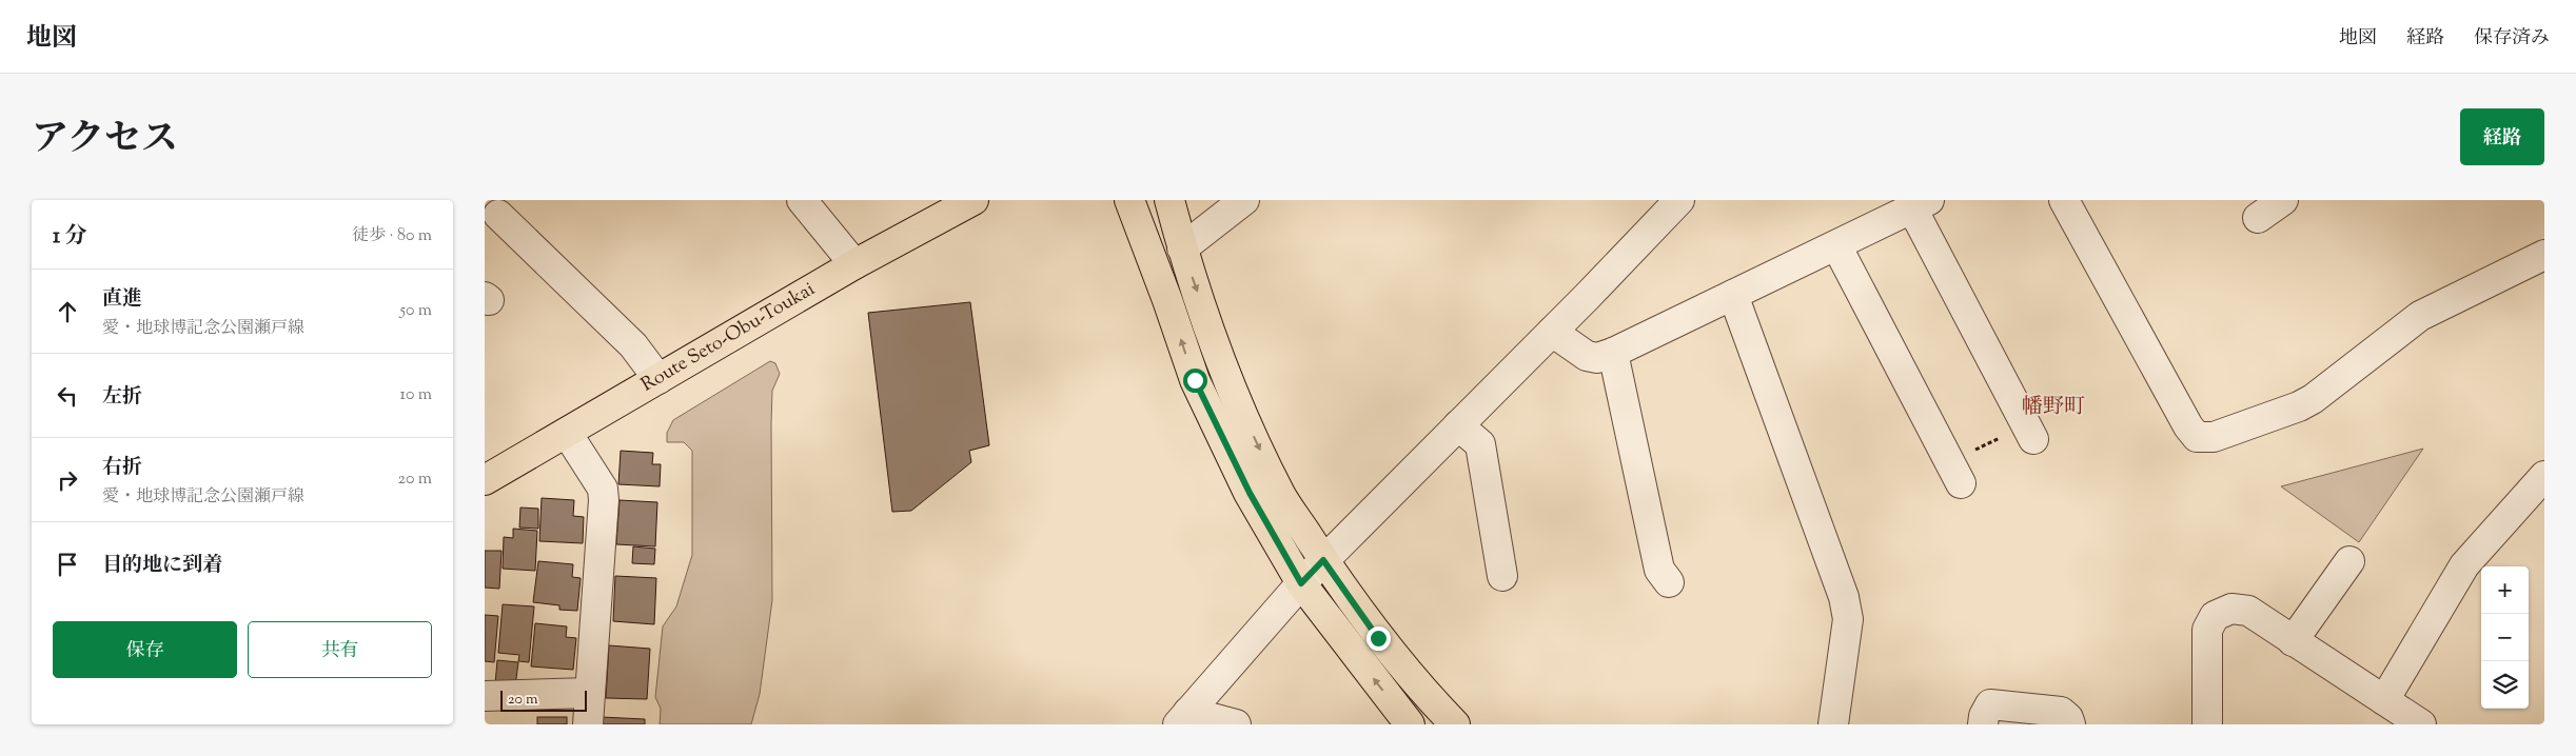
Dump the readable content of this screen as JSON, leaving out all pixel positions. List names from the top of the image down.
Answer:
{
  "streets": {
    "main road": ["Route Seto-Obu-Toukai"]
  },
  "districts": ["幡野町"],
  "scale_bar": "20 m",
  "page": {
    "header": "地図",
    "nav": ["地図", "経路", "保存済み"],
    "title": "アクセス",
    "buttons": [
      "経路",
      ["保存", "共有"]
    ],
    "heading": ["1 分", "徒歩 · 80 m"],
    "list": [
      ["直進", "愛・地球博記念公園瀬戸線", "50 m"],
      ["左折", "10 m"],
      ["右折", "愛・地球博記念公園瀬戸線", "20 m"],
      "目的地に到着"
    ],
    "map_buttons": ["+", "−"],
    "scale": "20 m"
  }
}
